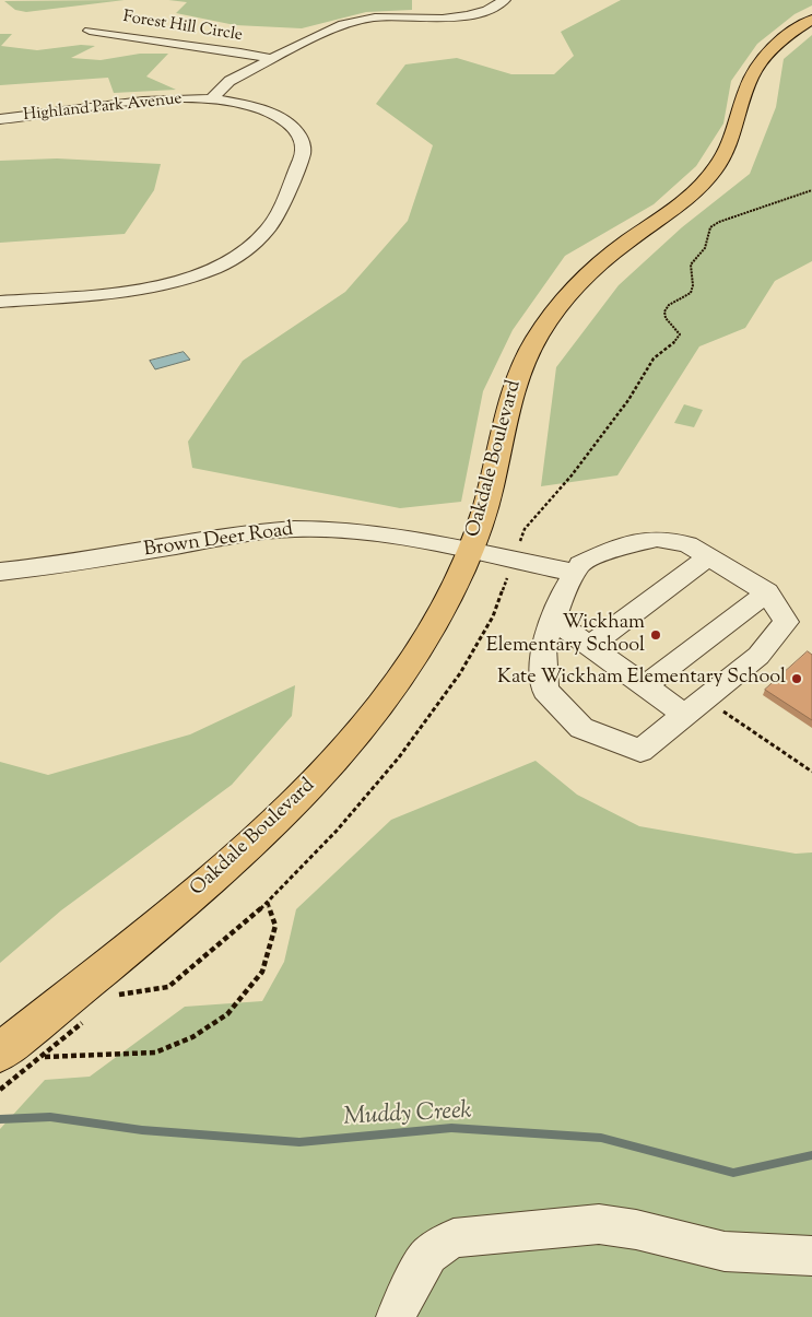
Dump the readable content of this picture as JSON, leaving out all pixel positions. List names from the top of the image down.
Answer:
{
  "streets": {
    "main road": ["Oakdale Boulevard"],
    "street": ["Forest Hill Circle", "Highland Park Avenue", "Brown Deer Road"]
  },
  "crossings": [
    ["Oakdale Boulevard", "Brown Deer Road"]
  ],
  "water": ["Muddy Creek"],
  "places": ["Wickham Elementary School", "Kate Wickham Elementary School"]
}
